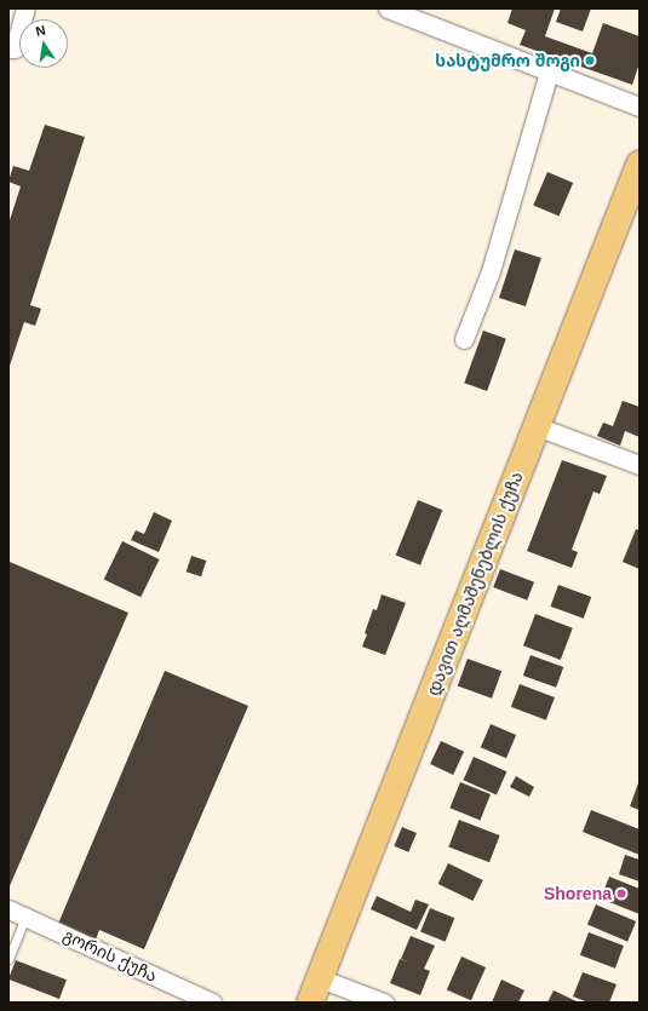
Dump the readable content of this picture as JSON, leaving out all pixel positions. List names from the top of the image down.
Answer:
{
  "streets": {
    "highway": ["დავით აღმაშენებლის ქუჩა"],
    "street": ["გორის ქუჩა"]
  },
  "places": ["სასტუმრო შოგი", "Shorena"],
  "north": "top"
}
